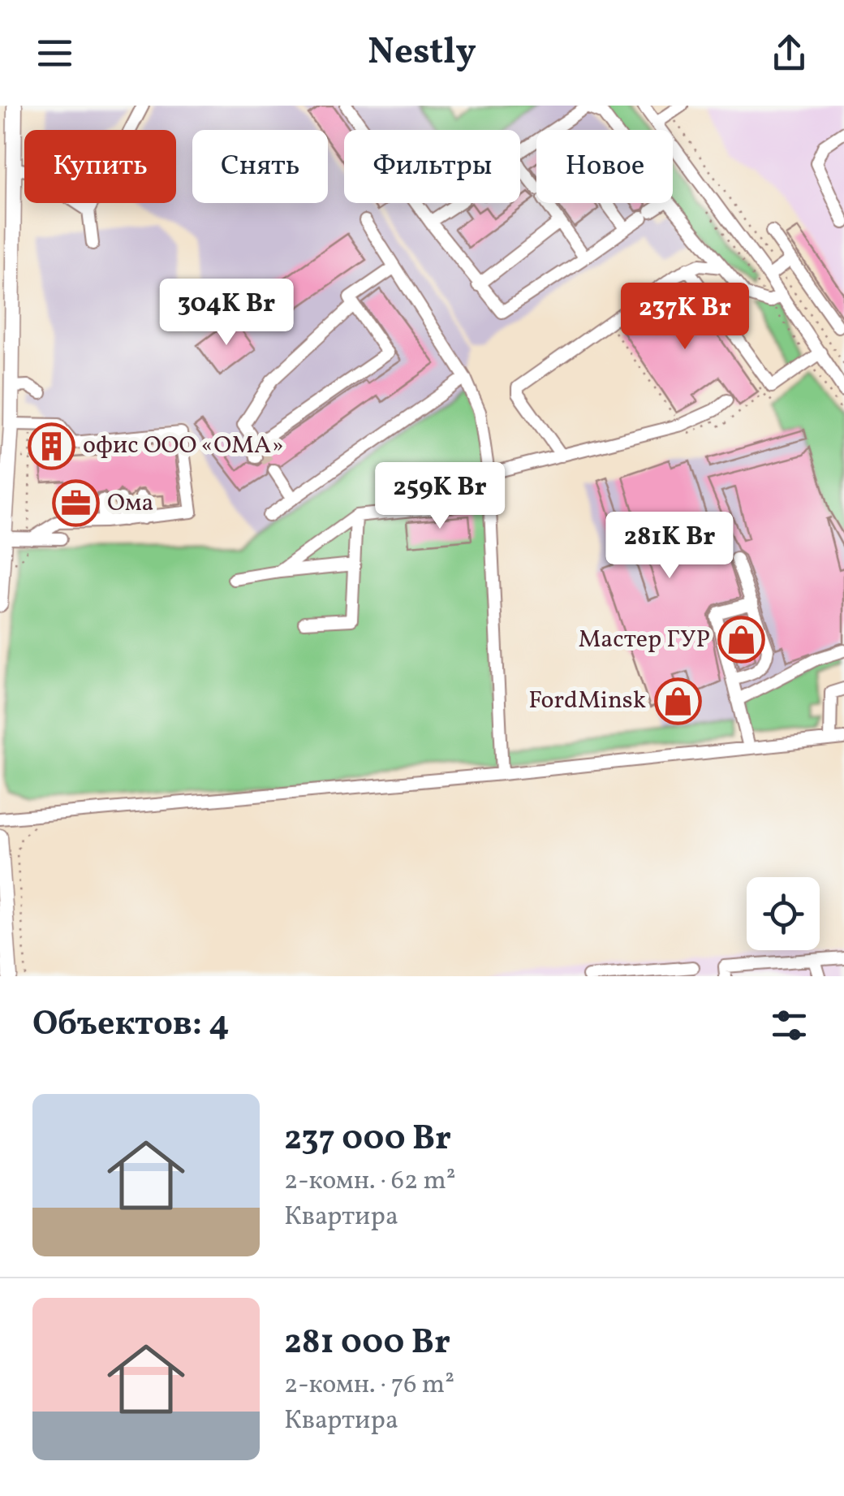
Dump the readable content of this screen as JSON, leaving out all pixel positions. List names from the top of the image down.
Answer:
{
  "places": {
    "building": ["офис ООО «ОМА»"],
    "office": ["Ома"],
    "shop": ["Мастер ГУР", "FordMinsk"]
  },
  "page": {
    "header": "Nestly",
    "chip": [
      "Купить",
      "Снять",
      "Фильтры",
      "Новое"
    ],
    "price": [
      "304K Br",
      "237K Br",
      "259K Br",
      "281K Br"
    ],
    "heading": "Объектов: 4",
    "list": [
      {
        "name": "237 000 Br",
        "note": "2-комн. · 62 m² · Квартира"
      },
      {
        "name": "281 000 Br",
        "note": "2-комн. · 76 m² · Квартира"
      }
    ]
  }
}
